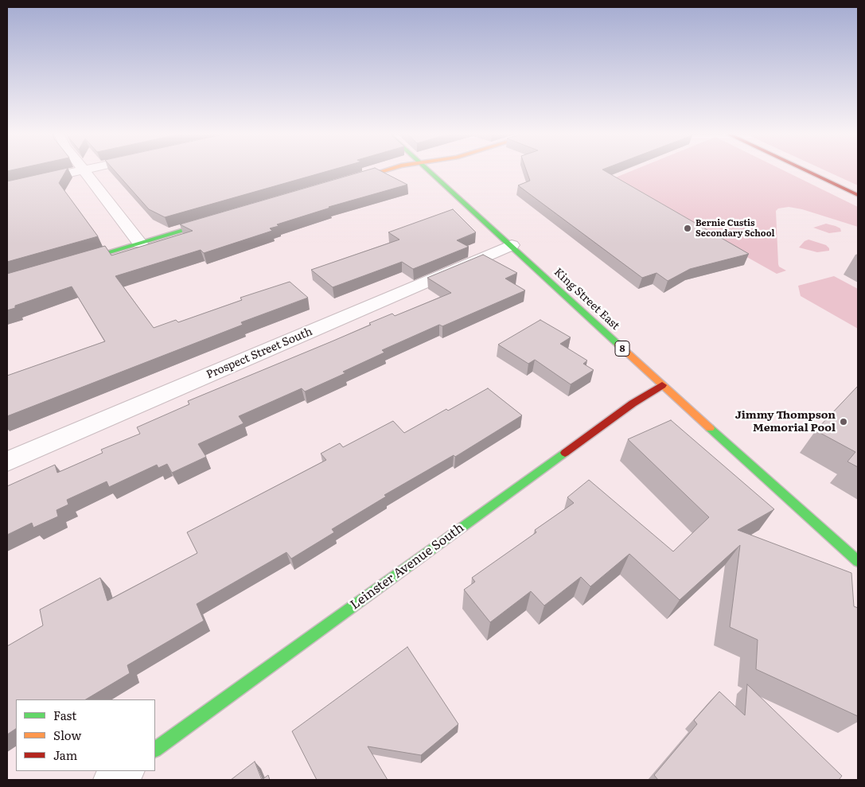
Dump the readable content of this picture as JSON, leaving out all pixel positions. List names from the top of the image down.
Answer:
{
  "streets": {
    "main road": ["King Street East", "8", "Leinster Avenue South"],
    "street": ["Prospect Street South"]
  },
  "crossings": [
    ["King Street East", "Prospect Street South"],
    ["King Street East", "Leinster Avenue South"]
  ],
  "places": ["Bernie Custis Secondary School", "Jimmy Thompson Memorial Pool"],
  "legend": ["Fast", "Slow", "Jam"]
}
